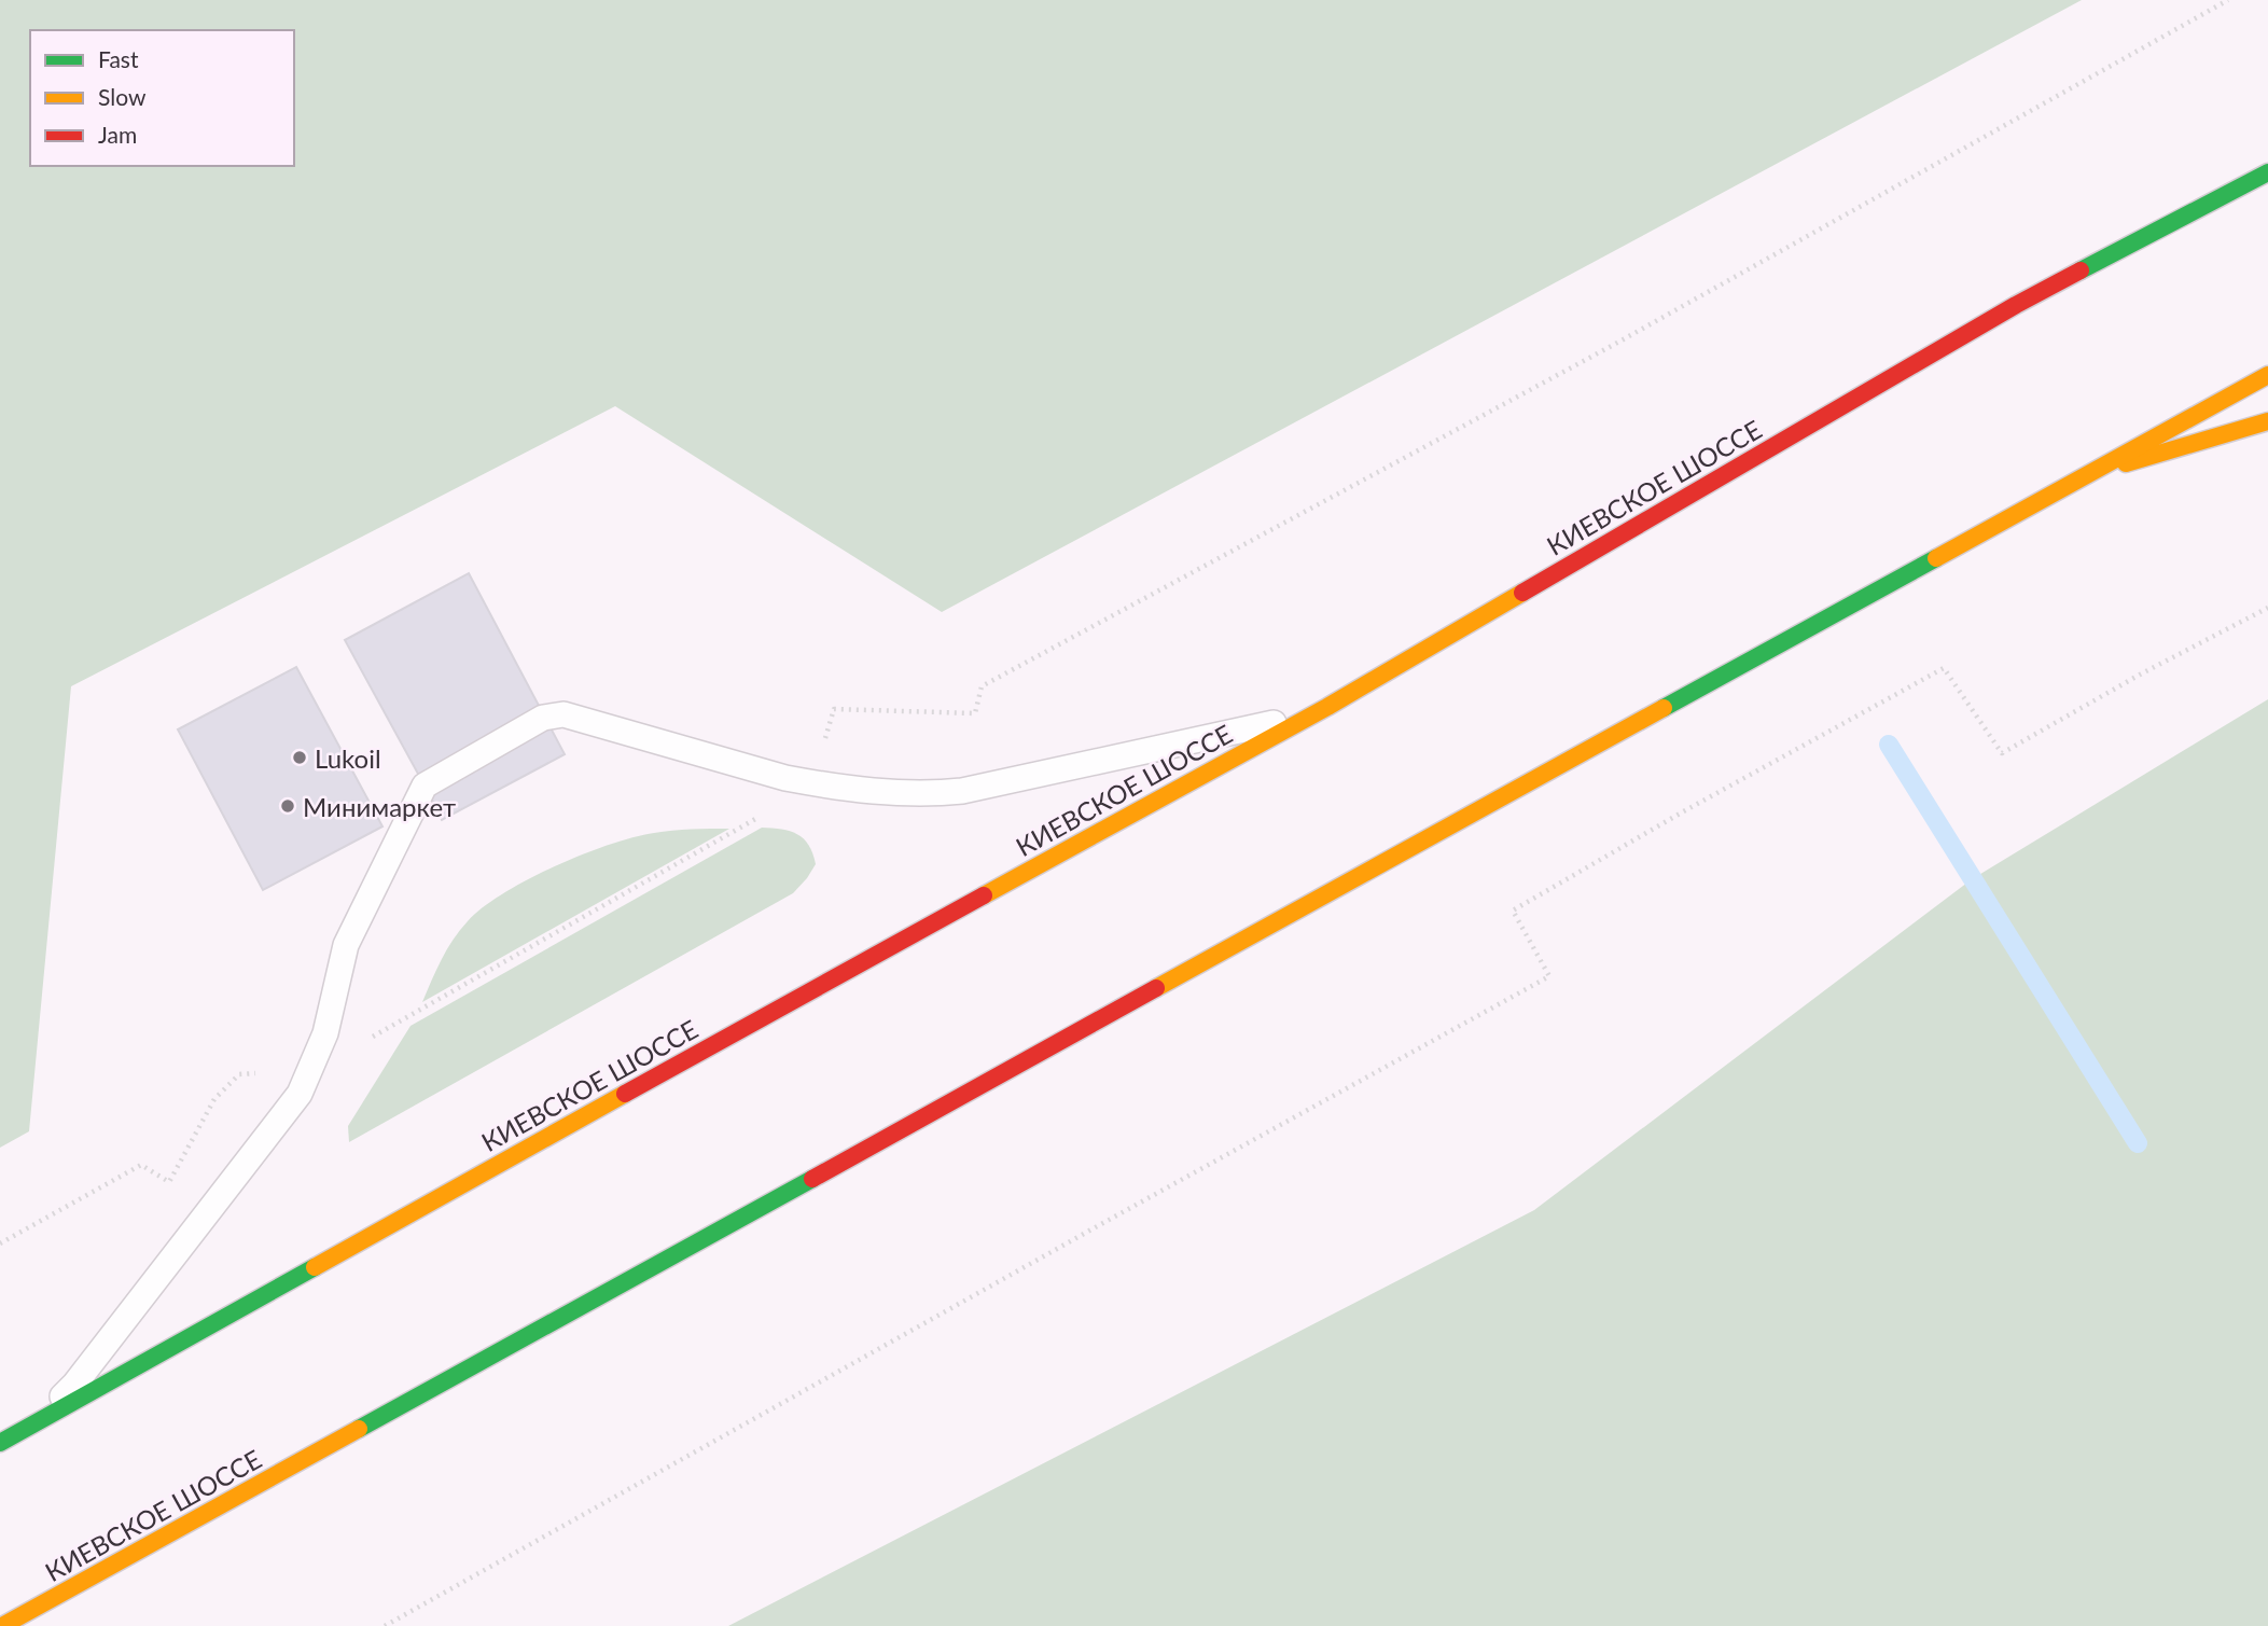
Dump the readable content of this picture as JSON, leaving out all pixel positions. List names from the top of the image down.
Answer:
{
  "streets": {
    "main road": ["КИЕВСКОЕ ШОССЕ"]
  },
  "places": ["Lukoil", "Минимаркет"],
  "legend": ["Fast", "Slow", "Jam"]
}
